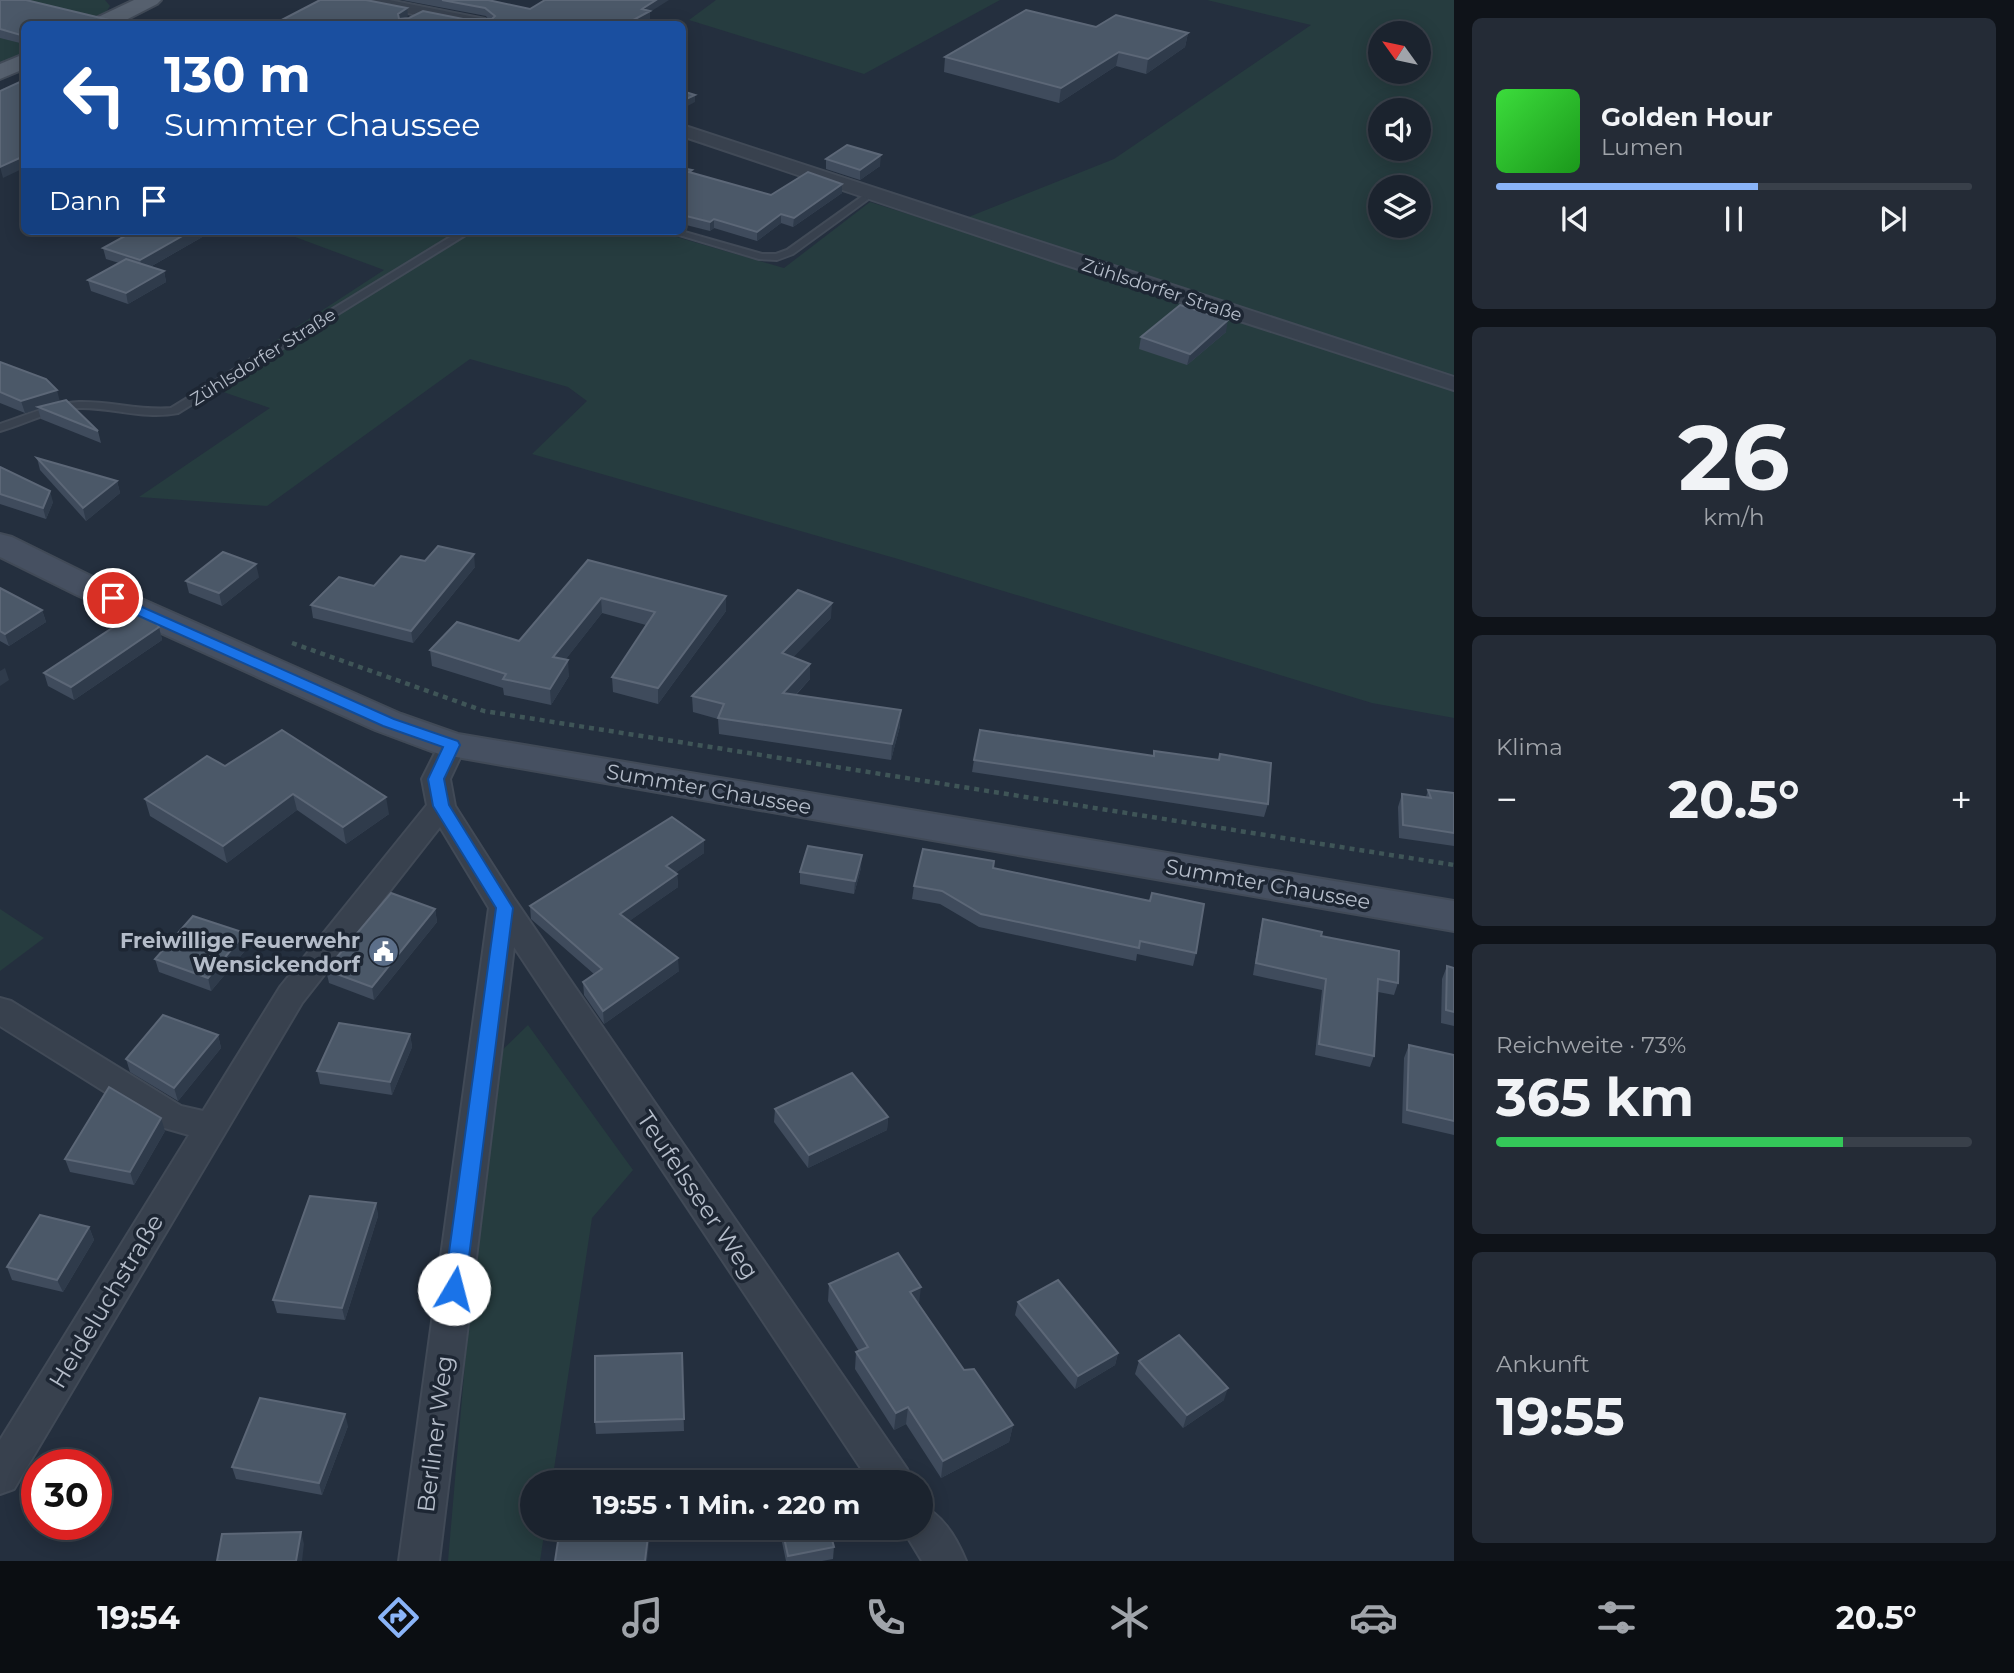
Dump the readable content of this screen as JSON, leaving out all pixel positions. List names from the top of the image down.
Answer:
{
  "streets": {
    "main road": ["Summter Chaussee"],
    "street": [
      "Zühlsdorfer Straße",
      "Teufelsseer Weg",
      "Heideluchstraße",
      "Berliner Weg"
    ]
  },
  "crossings": [
    ["Teufelsseer Weg", "Berliner Weg"]
  ],
  "places": {
    "public building": ["Freiwillige Feuerwehr Wensickendorf"]
  },
  "north": "top left",
  "page": {
    "turn": ["130 m", "Summter Chaussee"],
    "song": ["Golden Hour", "Lumen"],
    "then": "Dann",
    "tile": [
      ["26", "km/h"],
      "Klima",
      ["Reichweite · 73%", "365 km"],
      ["Ankunft", "19:55"]
    ],
    "heat": ["−", "20.5°", "+"],
    "limit": "30",
    "trip": "19:55 · 1 Min. · 220 m",
    "tabs": ["19:54", "20.5°"]
  }
}
